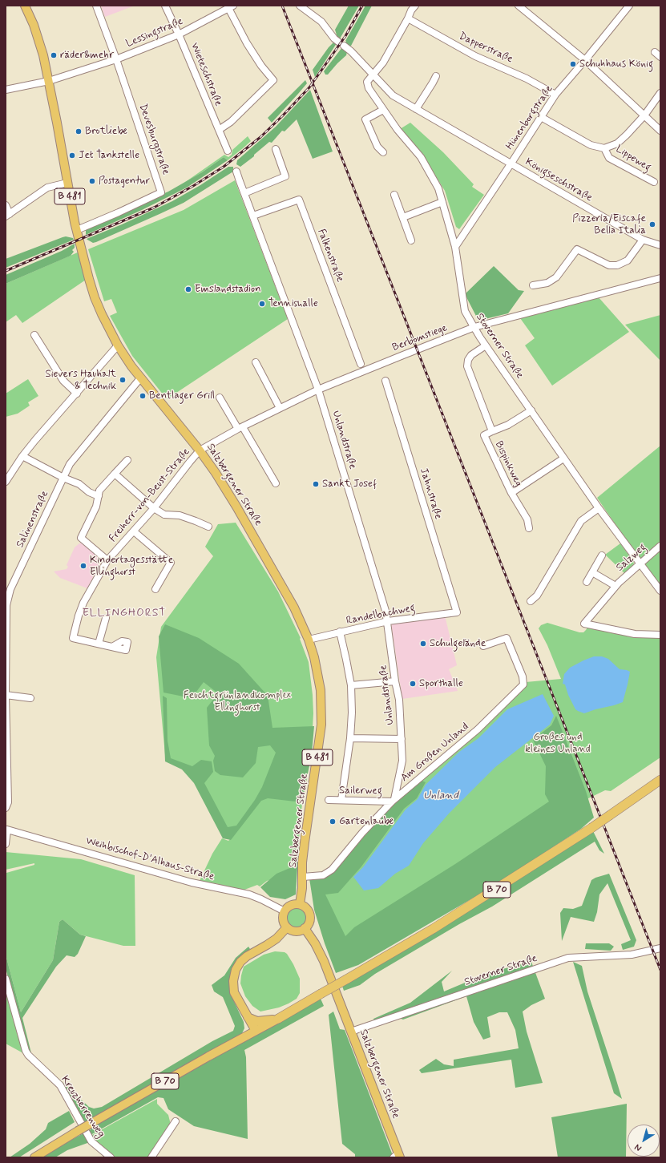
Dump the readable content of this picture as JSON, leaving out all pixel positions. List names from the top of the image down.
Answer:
{
  "streets": {
    "highway": ["B 70"],
    "main road": ["B 481", "Salzbergener Straße"],
    "street": [
      "Lessingstraße",
      "Dapperstraße",
      "Wieteschstraße",
      "Hünenborgstraße",
      "Devesburgstraße",
      "Lippeweg",
      "Königseschstraße",
      "Falkenstraße",
      "Berbomstiege",
      "Stoverner Straße",
      "Unlandstraße",
      "Bispinkweg",
      "Jahnstraße",
      "Freiherr-von-Beust-Straße",
      "Salinenstraße",
      "Salzweg",
      "Randelbachweg",
      "Am Großen Unland",
      "Sailerweg",
      "Weihbischof-D'Alhaus-Straße",
      "Kreuzherrenweg"
    ]
  },
  "crossings": [
    ["Lessingstraße", "Wieteschstraße"],
    ["Lessingstraße", "Devesburgstraße"],
    ["Lessingstraße", "Salzbergener Straße"],
    ["Dapperstraße", "Hünenborgstraße"],
    ["Hünenborgstraße", "Königseschstraße"],
    ["Hünenborgstraße", "Stoverner Straße"],
    ["Devesburgstraße", "Salzbergener Straße"],
    ["Königseschstraße", "Stoverner Straße"],
    ["Falkenstraße", "Unlandstraße"],
    ["Berbomstiege", "Stoverner Straße"],
    ["Berbomstiege", "Unlandstraße"],
    ["Berbomstiege", "Salzbergener Straße"],
    ["Berbomstiege", "Freiherr-von-Beust-Straße"],
    ["Stoverner Straße", "Bispinkweg"],
    ["Stoverner Straße", "Salzbergener Straße"],
    ["Stoverner Straße", "Salzweg"],
    ["Unlandstraße", "Randelbachweg"],
    ["Unlandstraße", "Am Großen Unland"],
    ["Unlandstraße", "Sailerweg"],
    ["Salzbergener Straße", "Freiherr-von-Beust-Straße"],
    ["Salzbergener Straße", "Salinenstraße"],
    ["Salzbergener Straße", "Randelbachweg"],
    ["Salzbergener Straße", "Am Großen Unland"],
    ["Salzbergener Straße", "Weihbischof-D'Alhaus-Straße"],
    ["Jahnstraße", "Randelbachweg"],
    ["Am Großen Unland", "Sailerweg"]
  ],
  "districts": ["ELLINGHORST"],
  "water": ["Unland"],
  "parks": ["Feuchtgrünlandkomplex Ellinghorst", "Großes und kleines Unland"],
  "places": [
    "räder&mehr",
    "Schuhhaus König",
    "Brotliebe",
    "Jet Tankstelle",
    "Postagentur",
    "Pizzeria/Eiscafe Bella Italia",
    "Emslandstadion",
    "Tennishalle",
    "Sievers Hauhalt & Technik",
    "Bentlager Grill",
    "Sankt Josef",
    "Kindertagesstätte Ellinghorst",
    "Schulgelände",
    "Sporthalle",
    "Gartenlaube"
  ],
  "north": "bottom left"
}
